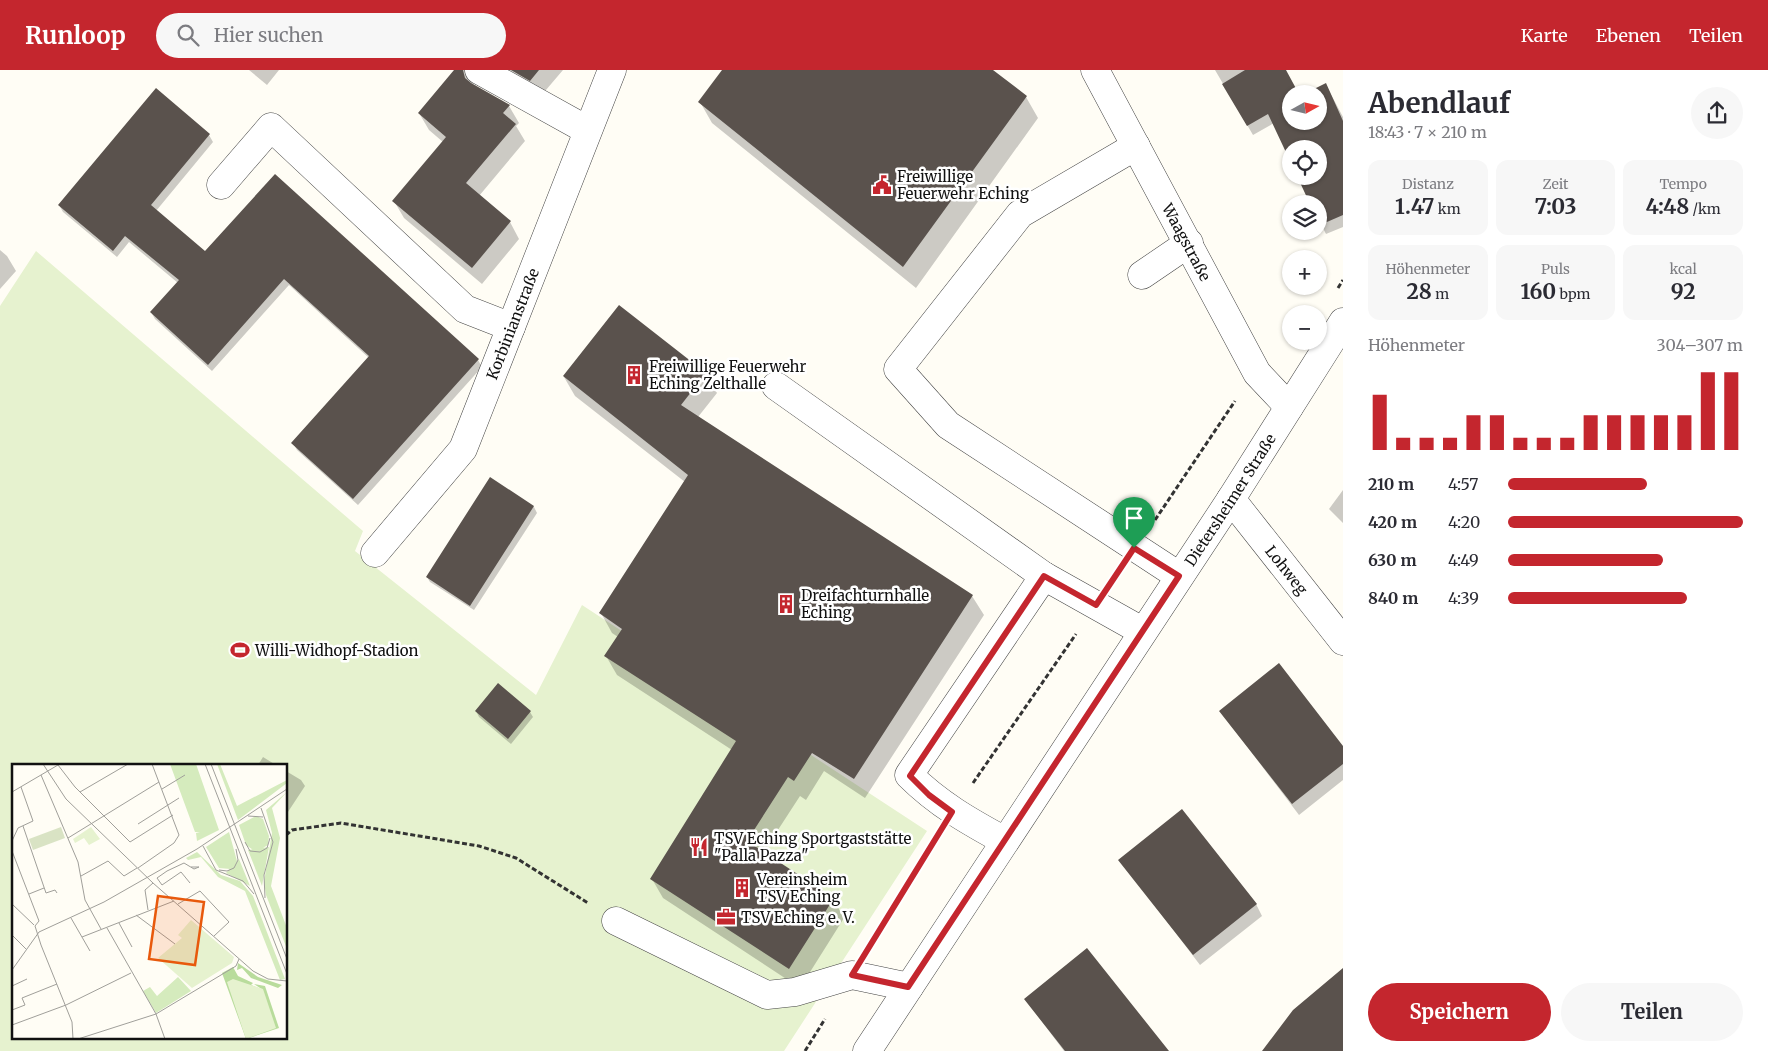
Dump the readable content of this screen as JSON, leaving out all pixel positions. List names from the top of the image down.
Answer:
{
  "streets": {
    "street": [
      "Waagstraße",
      "Korbinianstraße",
      "Dietersheimer Straße",
      "Lohweg"
    ]
  },
  "crossings": [
    ["Waagstraße", "Dietersheimer Straße"],
    ["Dietersheimer Straße", "Lohweg"]
  ],
  "places": {
    "public building": ["Freiwillige Feuerwehr Eching"],
    "building": ["Freiwillige Feuerwehr Eching Zelthalle", "Dreifachturnhalle Eching", "Vereinsheim TSV Eching"],
    "sports": ["Willi-Widhopf-Stadion"],
    "restaurant": ["TSV Eching Sportgaststätte \"Palla Pazza\""],
    "office": ["TSV Eching e. V."]
  },
  "north": "right",
  "page": {
    "header": "Runloop",
    "search": "Hier suchen",
    "nav": ["Karte", "Ebenen", "Teilen"],
    "heading": ["Abendlauf", "18:43 · 7 × 210 m"],
    "map_buttons": ["+", "−"],
    "stats": [
      ["Distanz", "1.47 km"],
      ["Zeit", "7:03"],
      ["Tempo", "4:48 /km"],
      ["Höhenmeter", "28 m"],
      ["Puls", "160 bpm"],
      ["kcal", "92"]
    ],
    "chart": ["Höhenmeter", "304–307 m"],
    "list": [
      {
        "name": "210 m",
        "note": "4:57"
      },
      {
        "name": "420 m",
        "note": "4:20"
      },
      {
        "name": "630 m",
        "note": "4:49"
      },
      {
        "name": "840 m",
        "note": "4:39"
      }
    ],
    "buttons": ["Speichern", "Teilen"]
  }
}
